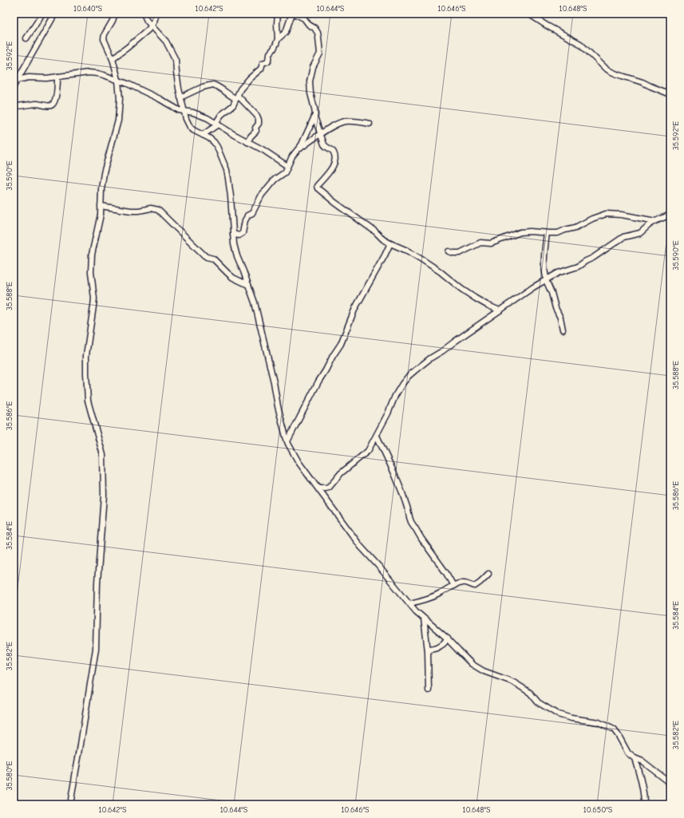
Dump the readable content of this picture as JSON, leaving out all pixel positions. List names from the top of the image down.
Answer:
{
  "coordinates": [
    "10.640°S",
    "10.642°S",
    "10.644°S",
    "10.646°S",
    "10.648°S",
    "35.592°E",
    "35.590°E",
    "35.588°E",
    "35.586°E",
    "35.584°E",
    "35.582°E",
    "35.580°E",
    "10.650°S"
  ]
}
